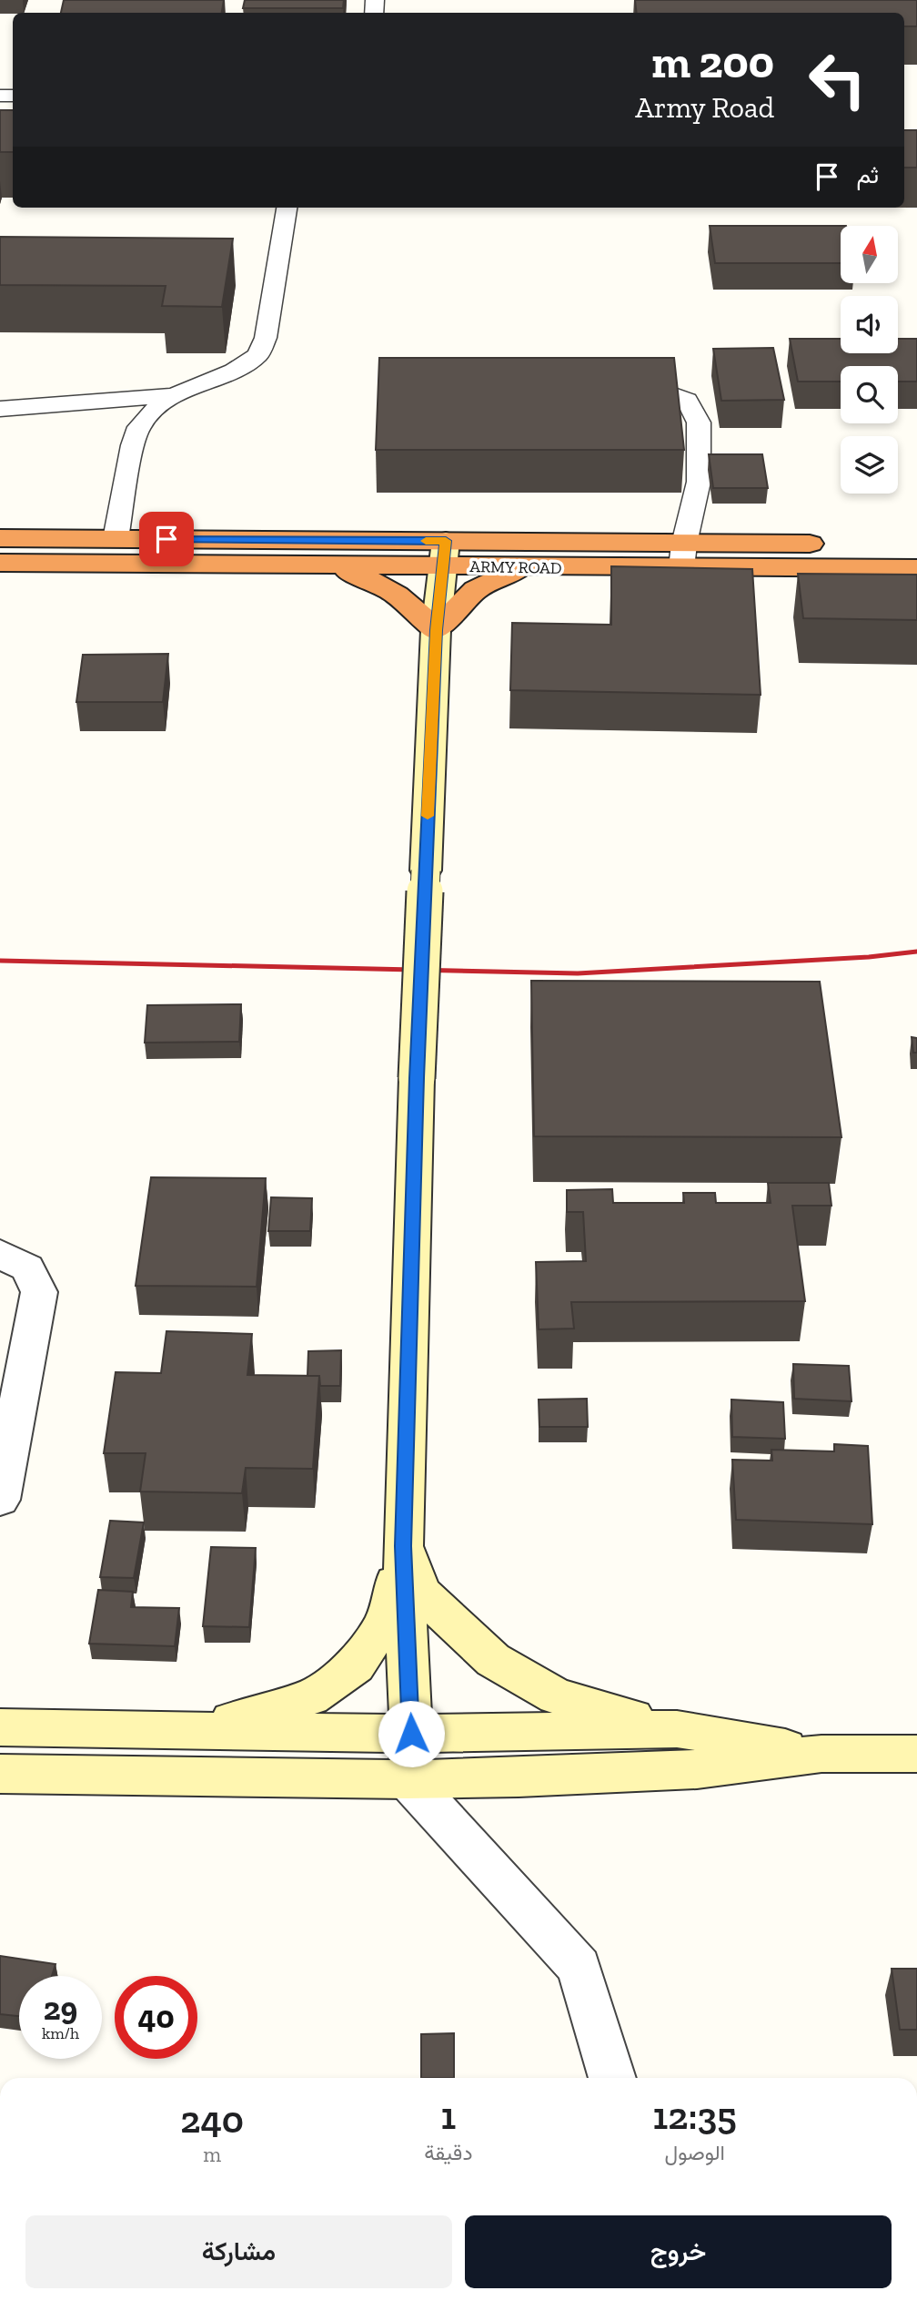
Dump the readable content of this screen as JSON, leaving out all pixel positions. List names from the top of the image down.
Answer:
{
  "streets": {
    "highway": ["ARMY ROAD"]
  },
  "north": "top",
  "page": {
    "turn": ["200 m", "Army Road"],
    "then": "ثم",
    "speed": "29 km/h",
    "limit": "40",
    "eta": [
      "12:35",
      "الوصول",
      "1",
      "دقيقة",
      "240",
      "m"
    ],
    "buttons": ["خروج", "مشاركة"]
  }
}
